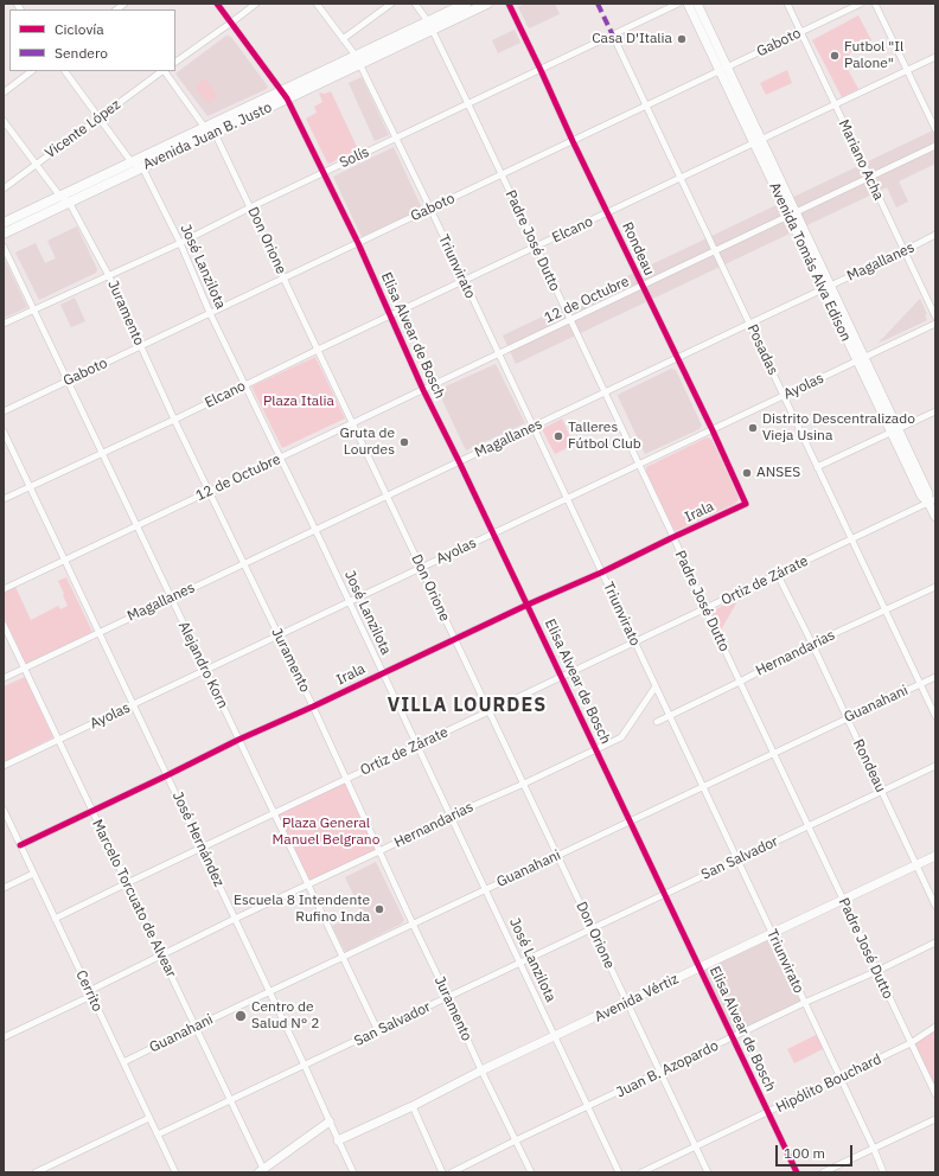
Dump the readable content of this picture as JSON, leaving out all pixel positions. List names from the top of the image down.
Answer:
{
  "streets": {
    "main road": ["Avenida Juan B. Justo"],
    "street": [
      "Gaboto",
      "Vicente López",
      "Solís",
      "Mariano Acha",
      "Elcano",
      "Don Orione",
      "Padre José Dutto",
      "Rondeau",
      "Avenida Tomás Alva Edison",
      "Magallanes",
      "José Lanzilota",
      "Triunvirato",
      "12 de Octubre",
      "Juramento",
      "Elisa Alvear de Bosch",
      "Posadas",
      "Ayolas",
      "Irala",
      "Ortiz de Zárate",
      "Hernandarias",
      "Alejandro Korn",
      "Guanahani",
      "José Hernández",
      "San Salvador",
      "Marcelo Torcuato de Alvear",
      "Cerrito",
      "Avenida Vértiz",
      "Juan B. Azopardo",
      "Hipólito Bouchard"
    ]
  },
  "crossings": [
    ["Gaboto", "Mariano Acha"],
    ["Gaboto", "Don Orione"],
    ["Gaboto", "Padre José Dutto"],
    ["Gaboto", "Rondeau"],
    ["Gaboto", "Avenida Tomás Alva Edison"],
    ["Gaboto", "José Lanzilota"],
    ["Gaboto", "Triunvirato"],
    ["Gaboto", "Juramento"],
    ["Gaboto", "Elisa Alvear de Bosch"],
    ["Gaboto", "Posadas"],
    ["Gaboto", "Alejandro Korn"],
    ["Avenida Juan B. Justo", "Don Orione"],
    ["Avenida Juan B. Justo", "Padre José Dutto"],
    ["Avenida Juan B. Justo", "José Lanzilota"],
    ["Avenida Juan B. Justo", "Triunvirato"],
    ["Avenida Juan B. Justo", "Juramento"],
    ["Avenida Juan B. Justo", "Elisa Alvear de Bosch"],
    ["Solís", "Don Orione"],
    ["Solís", "Padre José Dutto"],
    ["Solís", "Rondeau"],
    ["Solís", "José Lanzilota"],
    ["Solís", "Triunvirato"],
    ["Solís", "Juramento"],
    ["Solís", "Elisa Alvear de Bosch"],
    ["Solís", "Posadas"],
    ["Solís", "Alejandro Korn"],
    ["Mariano Acha", "Elcano"],
    ["Mariano Acha", "Magallanes"],
    ["Mariano Acha", "12 de Octubre"],
    ["Elcano", "Don Orione"],
    ["Elcano", "Padre José Dutto"],
    ["Elcano", "Rondeau"],
    ["Elcano", "Avenida Tomás Alva Edison"],
    ["Elcano", "José Lanzilota"],
    ["Elcano", "Triunvirato"],
    ["Elcano", "Juramento"],
    ["Elcano", "Elisa Alvear de Bosch"],
    ["Elcano", "Posadas"],
    ["Elcano", "Alejandro Korn"],
    ["Elcano", "José Hernández"],
    ["Don Orione", "Magallanes"],
    ["Don Orione", "12 de Octubre"],
    ["Don Orione", "Ayolas"],
    ["Don Orione", "Irala"],
    ["Don Orione", "Ortiz de Zárate"],
    ["Don Orione", "Hernandarias"],
    ["Don Orione", "Guanahani"],
    ["Don Orione", "San Salvador"],
    ["Don Orione", "Avenida Vértiz"],
    ["Don Orione", "Juan B. Azopardo"],
    ["Don Orione", "Hipólito Bouchard"],
    ["Padre José Dutto", "Magallanes"],
    ["Padre José Dutto", "12 de Octubre"],
    ["Padre José Dutto", "Ayolas"],
    ["Padre José Dutto", "Irala"],
    ["Padre José Dutto", "Ortiz de Zárate"],
    ["Padre José Dutto", "Hernandarias"],
    ["Padre José Dutto", "Guanahani"],
    ["Padre José Dutto", "San Salvador"],
    ["Padre José Dutto", "Avenida Vértiz"],
    ["Padre José Dutto", "Juan B. Azopardo"],
    ["Padre José Dutto", "Hipólito Bouchard"],
    ["Rondeau", "Magallanes"],
    ["Rondeau", "12 de Octubre"],
    ["Rondeau", "Ayolas"],
    ["Rondeau", "Irala"],
    ["Rondeau", "Ortiz de Zárate"],
    ["Rondeau", "Hernandarias"],
    ["Rondeau", "Guanahani"],
    ["Rondeau", "San Salvador"],
    ["Rondeau", "Avenida Vértiz"],
    ["Avenida Tomás Alva Edison", "Magallanes"],
    ["Avenida Tomás Alva Edison", "12 de Octubre"],
    ["Avenida Tomás Alva Edison", "Ayolas"],
    ["Avenida Tomás Alva Edison", "Ortiz de Zárate"],
    ["Magallanes", "José Lanzilota"],
    ["Magallanes", "Triunvirato"],
    ["Magallanes", "Juramento"],
    ["Magallanes", "Elisa Alvear de Bosch"],
    ["Magallanes", "Posadas"],
    ["Magallanes", "Alejandro Korn"],
    ["Magallanes", "José Hernández"],
    ["Magallanes", "Marcelo Torcuato de Alvear"],
    ["José Lanzilota", "12 de Octubre"],
    ["José Lanzilota", "Ayolas"],
    ["José Lanzilota", "Irala"],
    ["José Lanzilota", "Ortiz de Zárate"],
    ["José Lanzilota", "Hernandarias"],
    ["José Lanzilota", "Guanahani"],
    ["José Lanzilota", "San Salvador"],
    ["José Lanzilota", "Avenida Vértiz"],
    ["José Lanzilota", "Juan B. Azopardo"],
    ["Triunvirato", "12 de Octubre"],
    ["Triunvirato", "Ayolas"],
    ["Triunvirato", "Irala"],
    ["Triunvirato", "Ortiz de Zárate"],
    ["Triunvirato", "Hernandarias"],
    ["Triunvirato", "Guanahani"],
    ["Triunvirato", "San Salvador"],
    ["Triunvirato", "Avenida Vértiz"],
    ["Triunvirato", "Juan B. Azopardo"],
    ["Triunvirato", "Hipólito Bouchard"],
    ["12 de Octubre", "Juramento"],
    ["12 de Octubre", "Elisa Alvear de Bosch"],
    ["12 de Octubre", "Posadas"],
    ["12 de Octubre", "Alejandro Korn"],
    ["12 de Octubre", "José Hernández"],
    ["Juramento", "Ayolas"],
    ["Juramento", "Irala"],
    ["Juramento", "Ortiz de Zárate"],
    ["Juramento", "Hernandarias"],
    ["Juramento", "Guanahani"],
    ["Juramento", "San Salvador"],
    ["Juramento", "Avenida Vértiz"],
    ["Juramento", "Juan B. Azopardo"],
    ["Elisa Alvear de Bosch", "Ayolas"],
    ["Elisa Alvear de Bosch", "Irala"],
    ["Elisa Alvear de Bosch", "Ortiz de Zárate"],
    ["Elisa Alvear de Bosch", "Hernandarias"],
    ["Elisa Alvear de Bosch", "Guanahani"],
    ["Elisa Alvear de Bosch", "San Salvador"],
    ["Elisa Alvear de Bosch", "Avenida Vértiz"],
    ["Elisa Alvear de Bosch", "Juan B. Azopardo"],
    ["Elisa Alvear de Bosch", "Hipólito Bouchard"],
    ["Posadas", "Ayolas"],
    ["Posadas", "Ortiz de Zárate"],
    ["Posadas", "Hernandarias"],
    ["Posadas", "Guanahani"],
    ["Ayolas", "Alejandro Korn"],
    ["Ayolas", "José Hernández"],
    ["Ayolas", "Marcelo Torcuato de Alvear"],
    ["Irala", "Alejandro Korn"],
    ["Irala", "José Hernández"],
    ["Irala", "Marcelo Torcuato de Alvear"],
    ["Irala", "Cerrito"],
    ["Ortiz de Zárate", "Alejandro Korn"],
    ["Ortiz de Zárate", "José Hernández"],
    ["Ortiz de Zárate", "Marcelo Torcuato de Alvear"],
    ["Ortiz de Zárate", "Cerrito"],
    ["Hernandarias", "Alejandro Korn"],
    ["Hernandarias", "José Hernández"],
    ["Hernandarias", "Marcelo Torcuato de Alvear"],
    ["Hernandarias", "Cerrito"],
    ["Alejandro Korn", "Guanahani"],
    ["Alejandro Korn", "San Salvador"],
    ["Guanahani", "José Hernández"],
    ["Guanahani", "Marcelo Torcuato de Alvear"],
    ["Guanahani", "Cerrito"],
    ["José Hernández", "San Salvador"],
    ["José Hernández", "Avenida Vértiz"],
    ["San Salvador", "Marcelo Torcuato de Alvear"],
    ["San Salvador", "Cerrito"]
  ],
  "districts": ["VILLA LOURDES"],
  "parks": ["Plaza Italia", "Plaza General Manuel Belgrano"],
  "places": [
    "Casa D'Italia",
    "Futbol \"Il Palone\"",
    "Distrito Descentralizado Vieja Usina",
    "Talleres Fútbol Club",
    "Gruta de Lourdes",
    "ANSES",
    "Escuela 8 Intendente Rufino Inda",
    "Centro de Salud N° 2"
  ],
  "legend": ["Ciclovía", "Sendero"],
  "scale_bar": "100 m"
}
